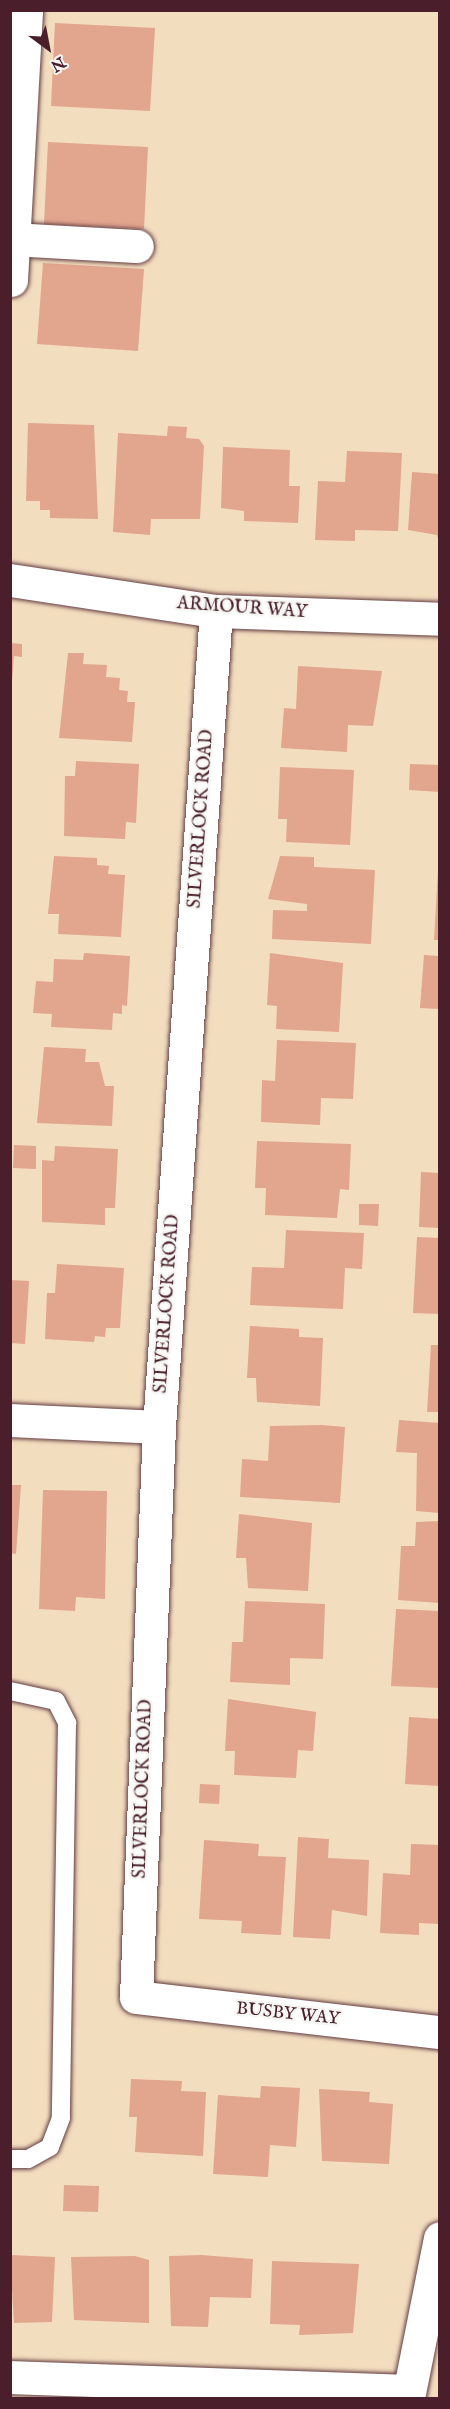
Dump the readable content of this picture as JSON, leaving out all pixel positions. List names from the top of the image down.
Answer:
{
  "streets": {
    "street": ["ARMOUR WAY", "SILVERLOCK ROAD", "BUSBY WAY"]
  },
  "crossings": [
    ["ARMOUR WAY", "SILVERLOCK ROAD"],
    ["SILVERLOCK ROAD", "BUSBY WAY"]
  ],
  "north": "bottom right"
}
